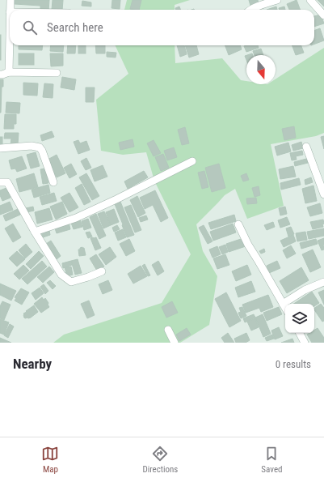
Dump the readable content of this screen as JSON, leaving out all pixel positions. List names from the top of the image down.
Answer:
{
  "north": "bottom",
  "page": {
    "search": "Search here",
    "heading": ["Nearby", "0 results"],
    "nav": ["Map", "Directions", "Saved"]
  }
}
